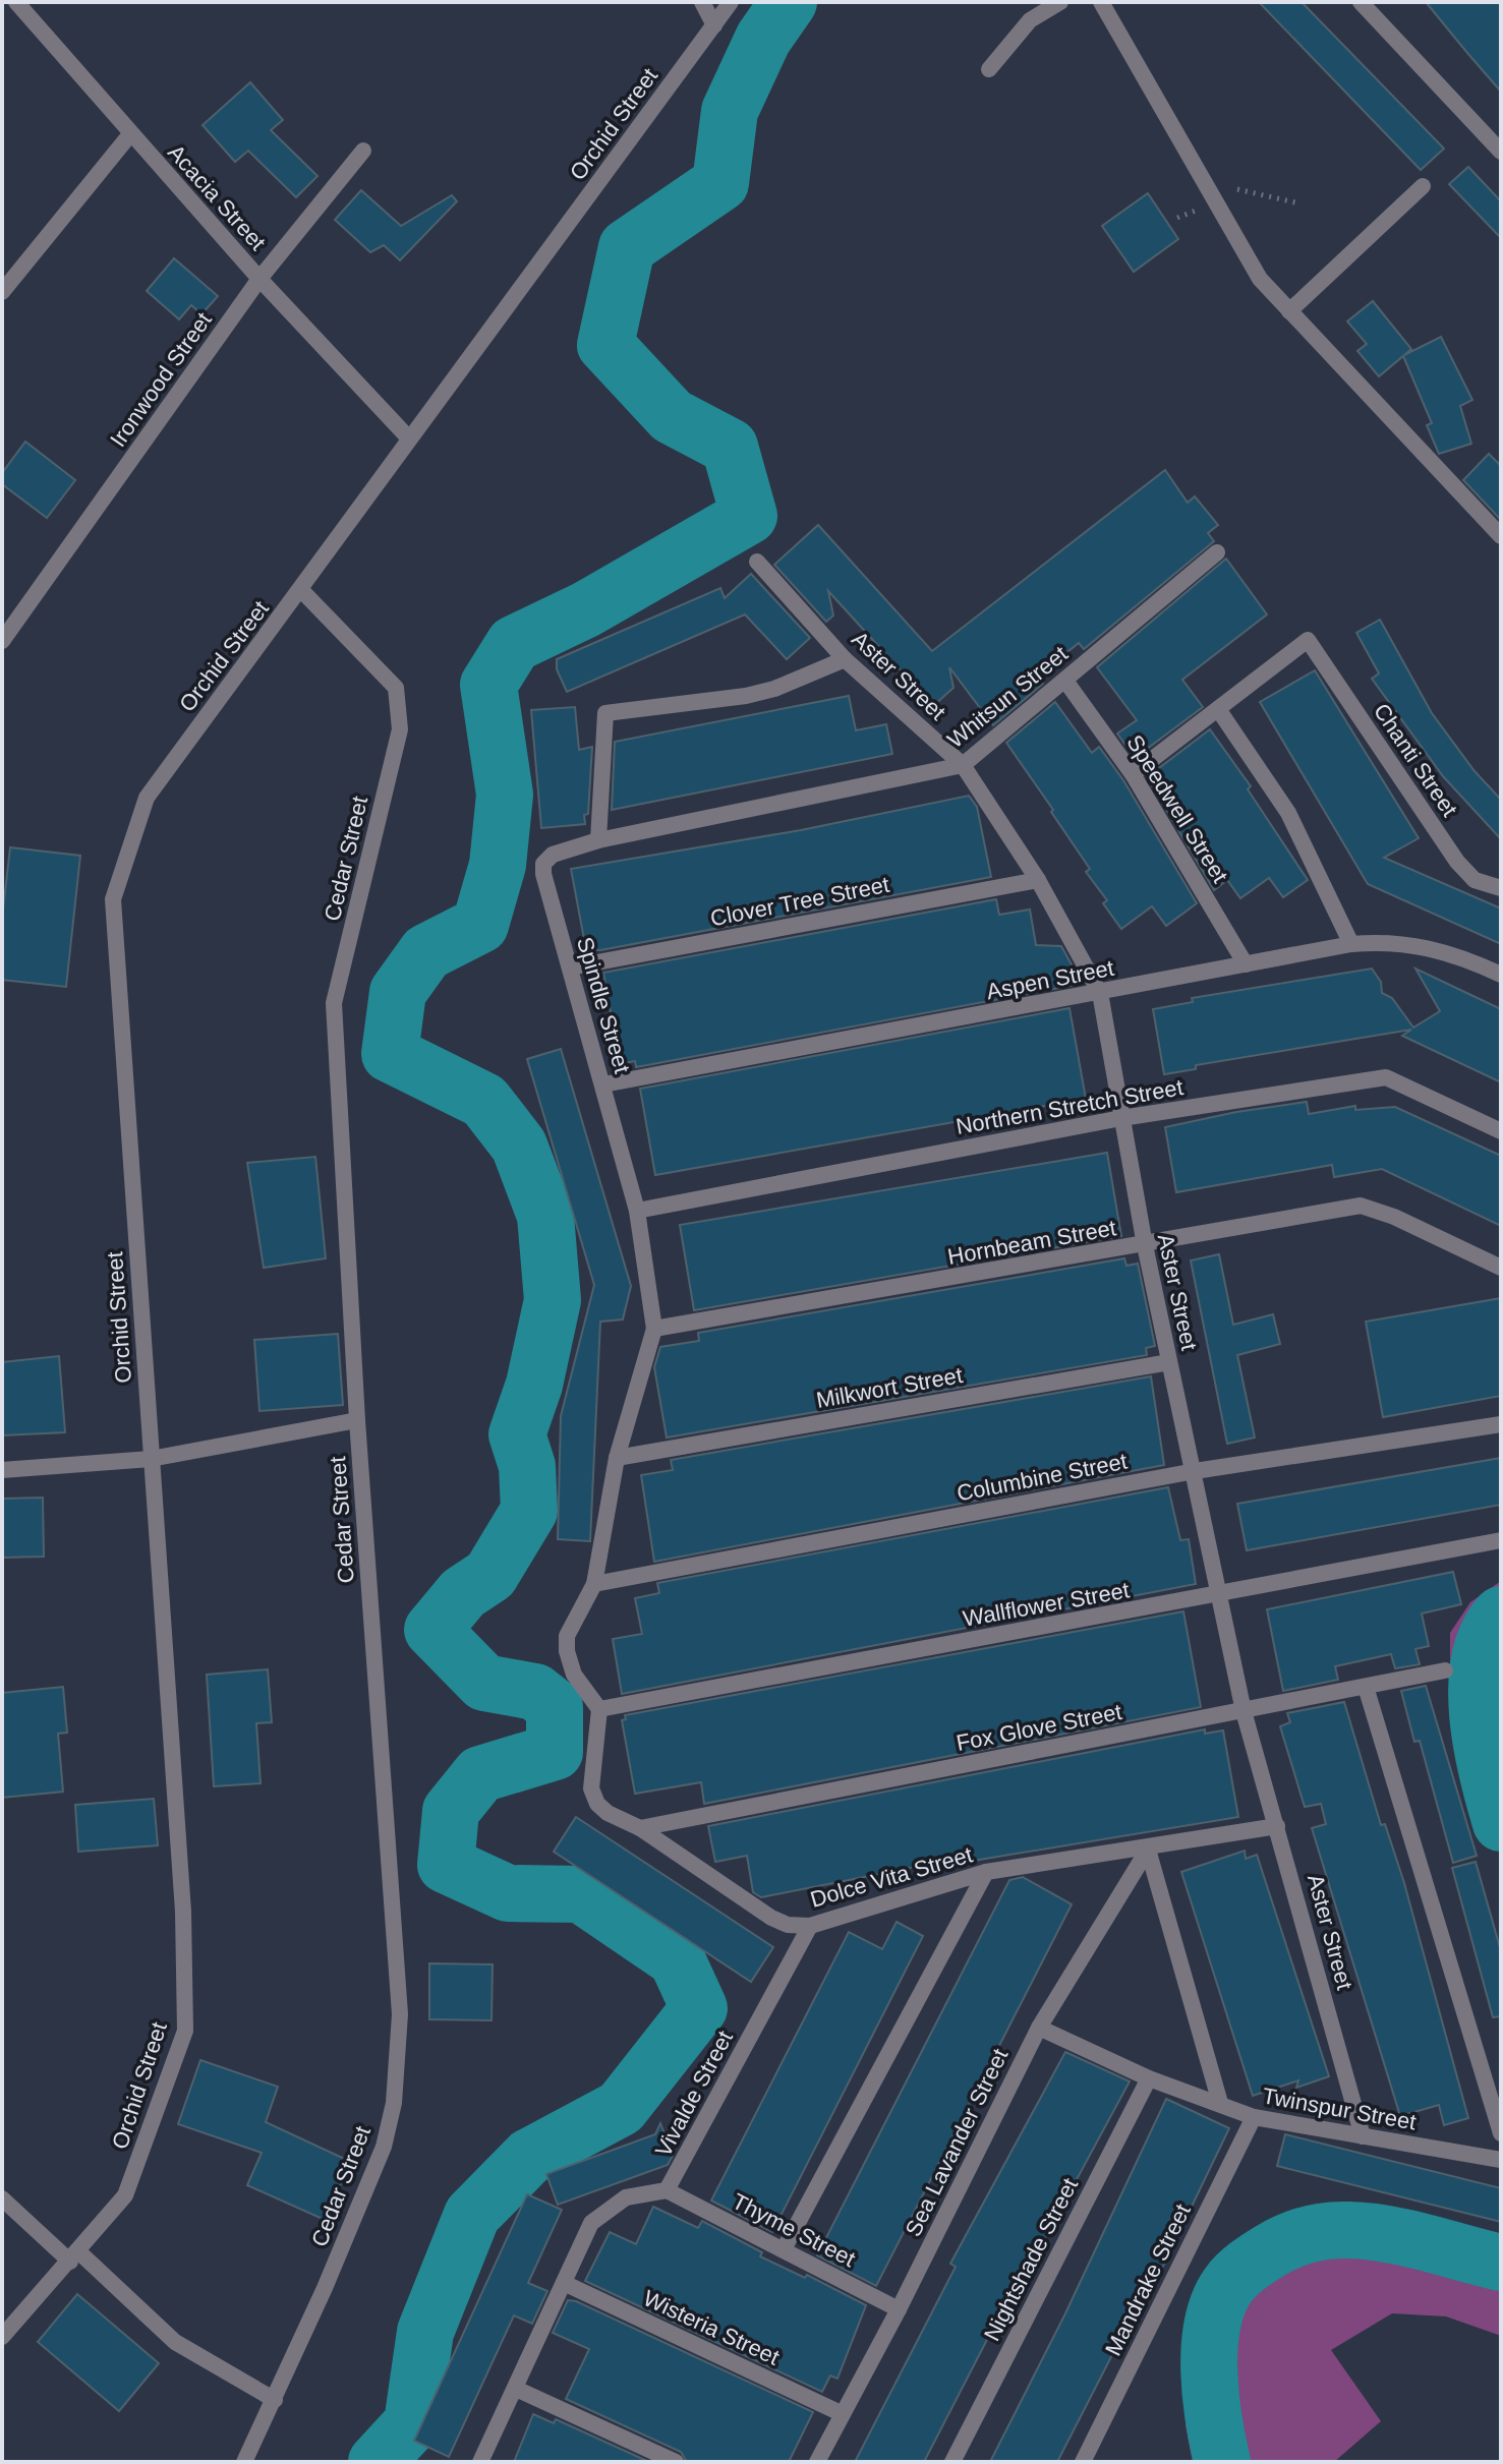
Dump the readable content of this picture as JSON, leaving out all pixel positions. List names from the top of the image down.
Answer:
{
  "streets": {
    "street": [
      "Orchid Street",
      "Acacia Street",
      "Ironwood Street",
      "Aster Street",
      "Whitsun Street",
      "Chanti Street",
      "Speedwell Street",
      "Cedar Street",
      "Clover Tree Street",
      "Aspen Street",
      "Spindle Street",
      "Northern Stretch Street",
      "Hornbeam Street",
      "Milkwort Street",
      "Columbine Street",
      "Wallflower Street",
      "Fox Glove Street",
      "Dolce Vita Street",
      "Vivalde Street",
      "Twinspur Street",
      "Sea Lavander Street",
      "Thyme Street",
      "Nightshade Street",
      "Mandrake Street",
      "Wisteria Street"
    ]
  },
  "crossings": [
    ["Orchid Street", "Acacia Street"],
    ["Orchid Street", "Cedar Street"],
    ["Acacia Street", "Ironwood Street"],
    ["Aster Street", "Whitsun Street"],
    ["Aster Street", "Clover Tree Street"],
    ["Aster Street", "Aspen Street"],
    ["Aster Street", "Northern Stretch Street"],
    ["Aster Street", "Hornbeam Street"],
    ["Aster Street", "Milkwort Street"],
    ["Aster Street", "Columbine Street"],
    ["Aster Street", "Wallflower Street"],
    ["Aster Street", "Fox Glove Street"],
    ["Aster Street", "Dolce Vita Street"],
    ["Aster Street", "Twinspur Street"],
    ["Whitsun Street", "Speedwell Street"],
    ["Whitsun Street", "Spindle Street"],
    ["Speedwell Street", "Aspen Street"],
    ["Clover Tree Street", "Spindle Street"],
    ["Aspen Street", "Spindle Street"],
    ["Spindle Street", "Northern Stretch Street"],
    ["Spindle Street", "Hornbeam Street"],
    ["Spindle Street", "Milkwort Street"],
    ["Spindle Street", "Columbine Street"],
    ["Spindle Street", "Wallflower Street"],
    ["Spindle Street", "Dolce Vita Street"],
    ["Wallflower Street", "Dolce Vita Street"],
    ["Fox Glove Street", "Dolce Vita Street"],
    ["Dolce Vita Street", "Vivalde Street"],
    ["Dolce Vita Street", "Sea Lavander Street"],
    ["Vivalde Street", "Thyme Street"],
    ["Vivalde Street", "Wisteria Street"],
    ["Twinspur Street", "Sea Lavander Street"],
    ["Twinspur Street", "Nightshade Street"],
    ["Twinspur Street", "Mandrake Street"],
    ["Sea Lavander Street", "Thyme Street"],
    ["Sea Lavander Street", "Wisteria Street"]
  ]
}
